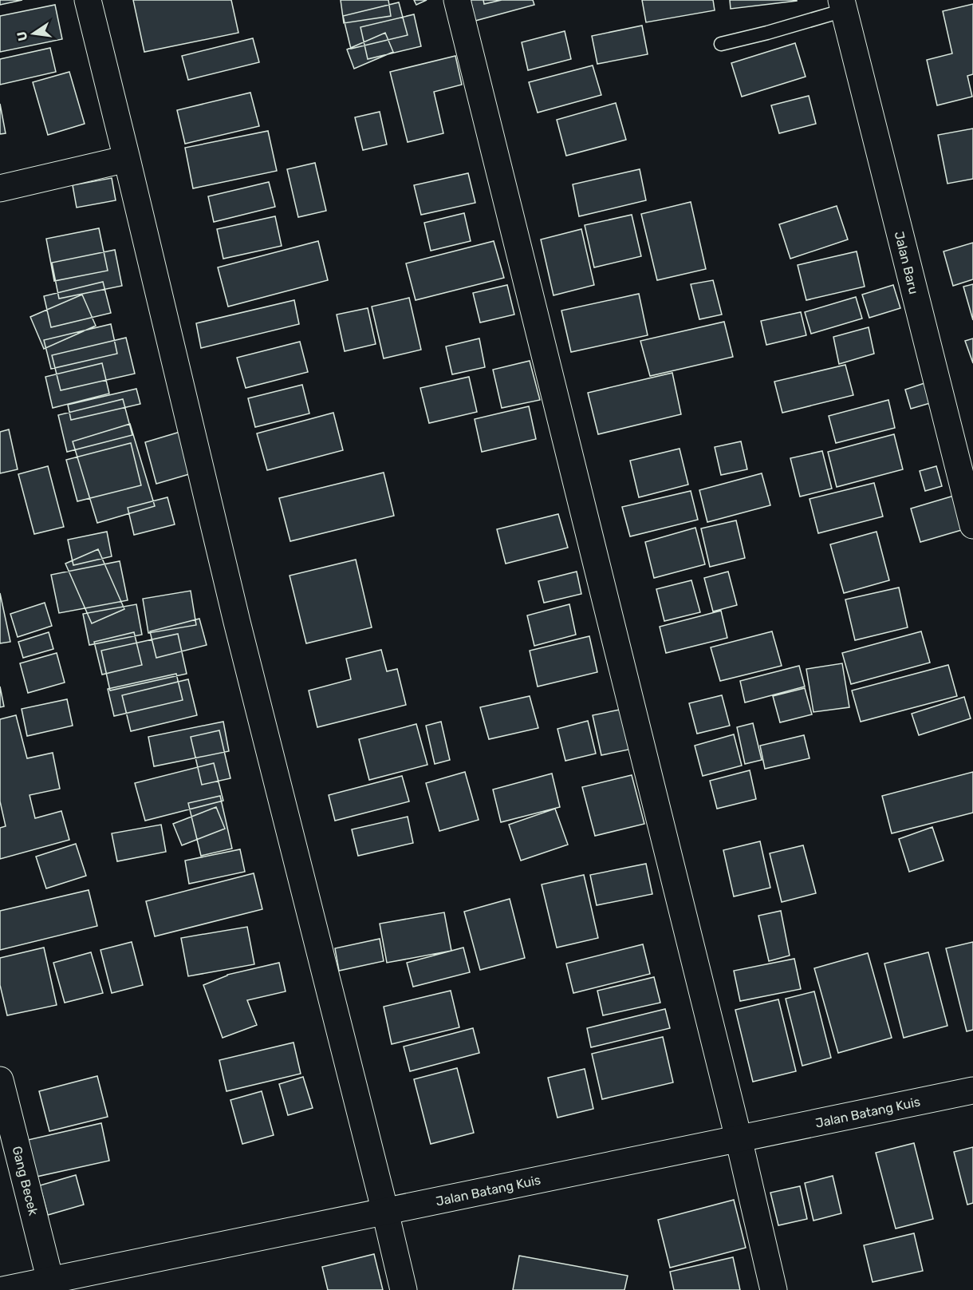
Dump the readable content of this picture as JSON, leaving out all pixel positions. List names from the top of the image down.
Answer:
{
  "streets": {
    "street": ["Jalan Baru", "Jalan Batang Kuis", "Gang Becek"]
  },
  "crossings": [
    ["Jalan Batang Kuis", "Gang Becek"]
  ],
  "north": "left"
}
